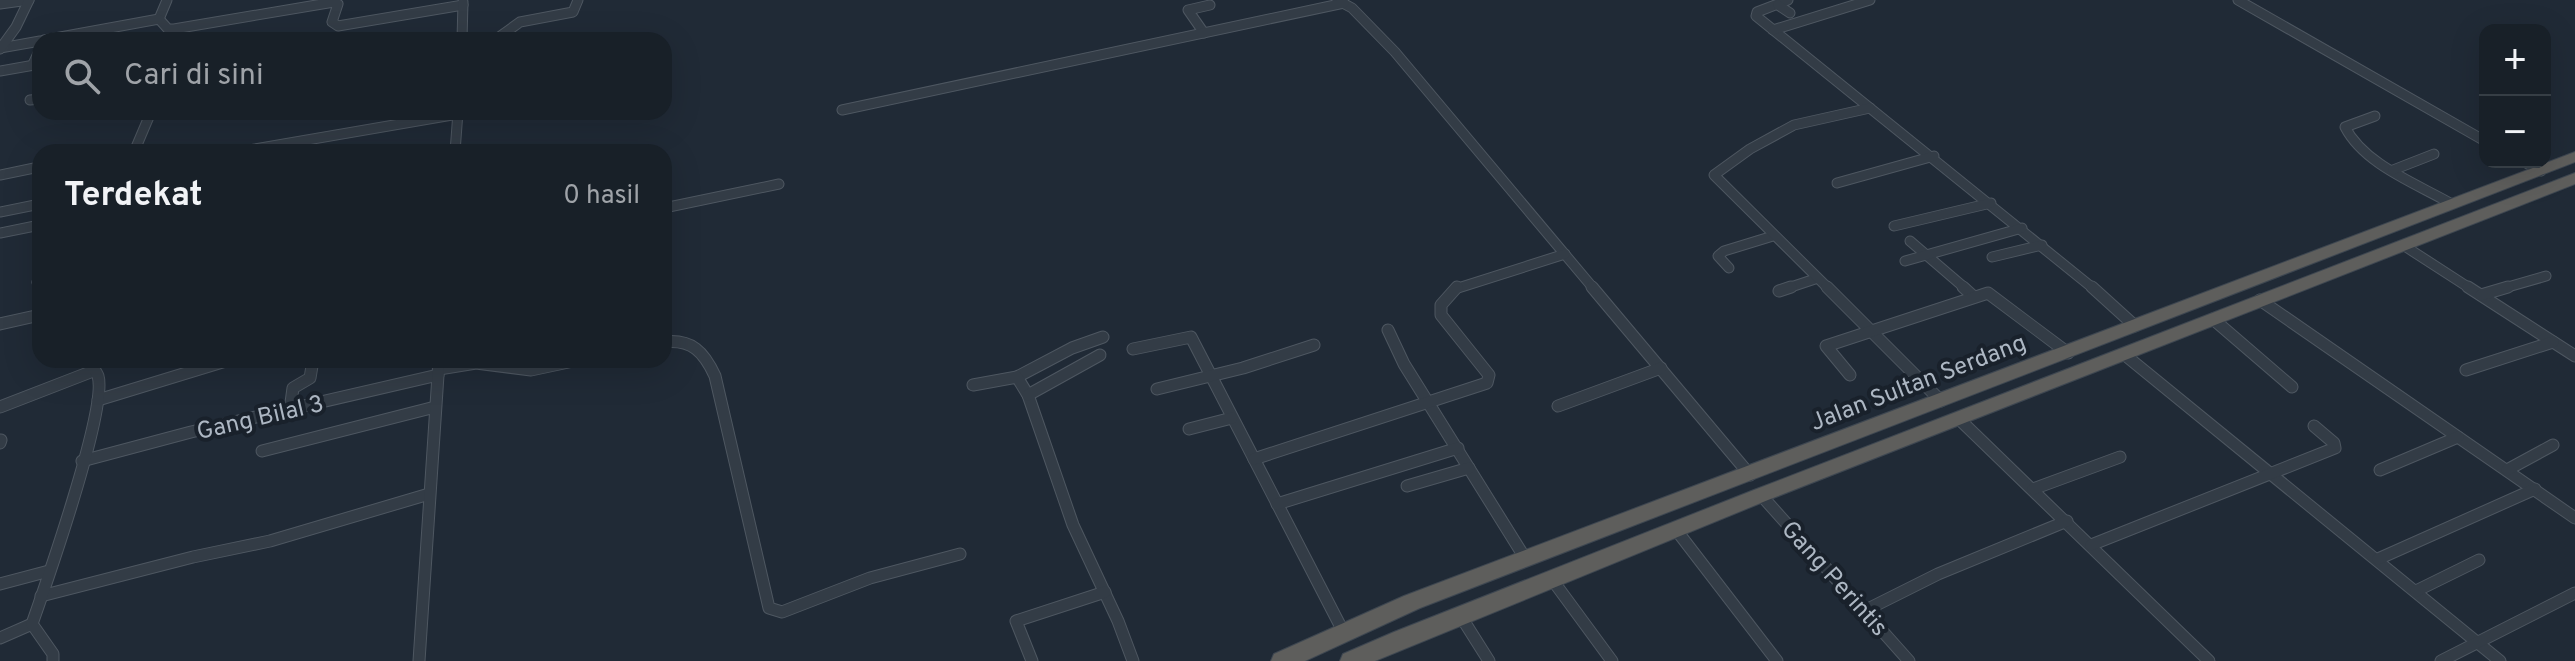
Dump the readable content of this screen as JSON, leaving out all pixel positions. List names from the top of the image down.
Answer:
{
  "streets": {
    "highway": ["Jalan Sultan Serdang"],
    "street": ["Gang Bilal 3", "Gang Perintis"]
  },
  "crossings": [
    ["Jalan Sultan Serdang", "Gang Perintis"]
  ],
  "page": {
    "map_buttons": ["+", "−"],
    "search": "Cari di sini",
    "heading": ["Terdekat", "0 hasil"]
  }
}
